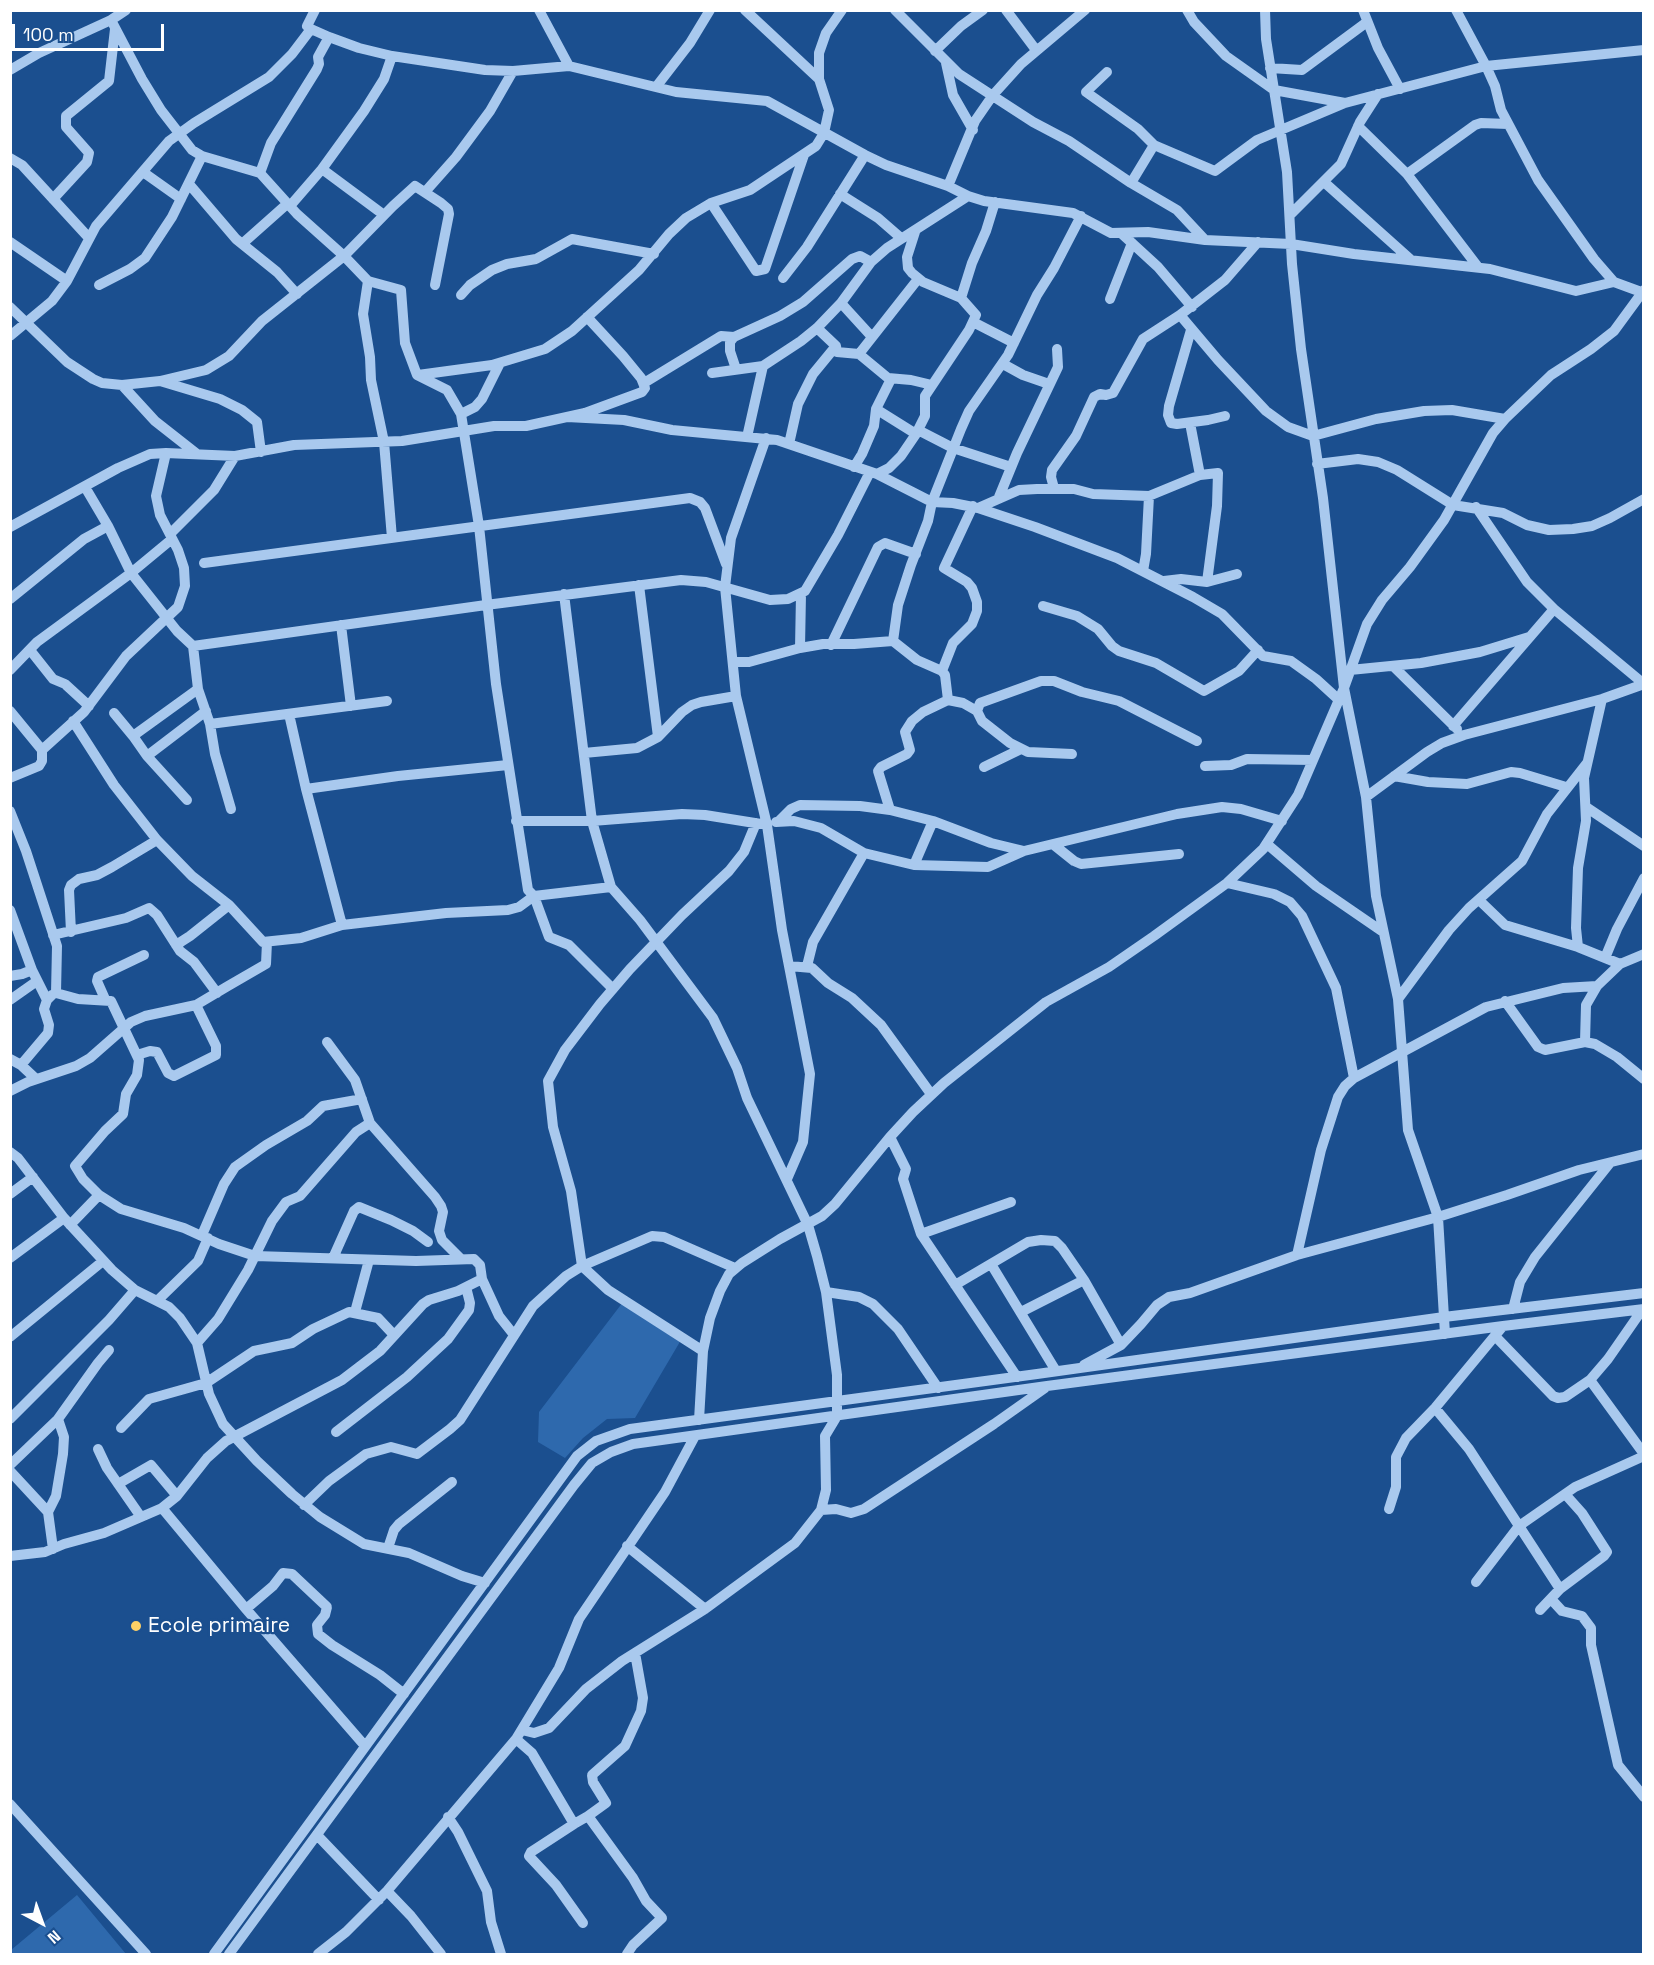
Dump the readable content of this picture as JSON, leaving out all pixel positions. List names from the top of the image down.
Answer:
{
  "places": ["Ecole primaire"],
  "scale_bar": "100 m",
  "north": "bottom right"
}
